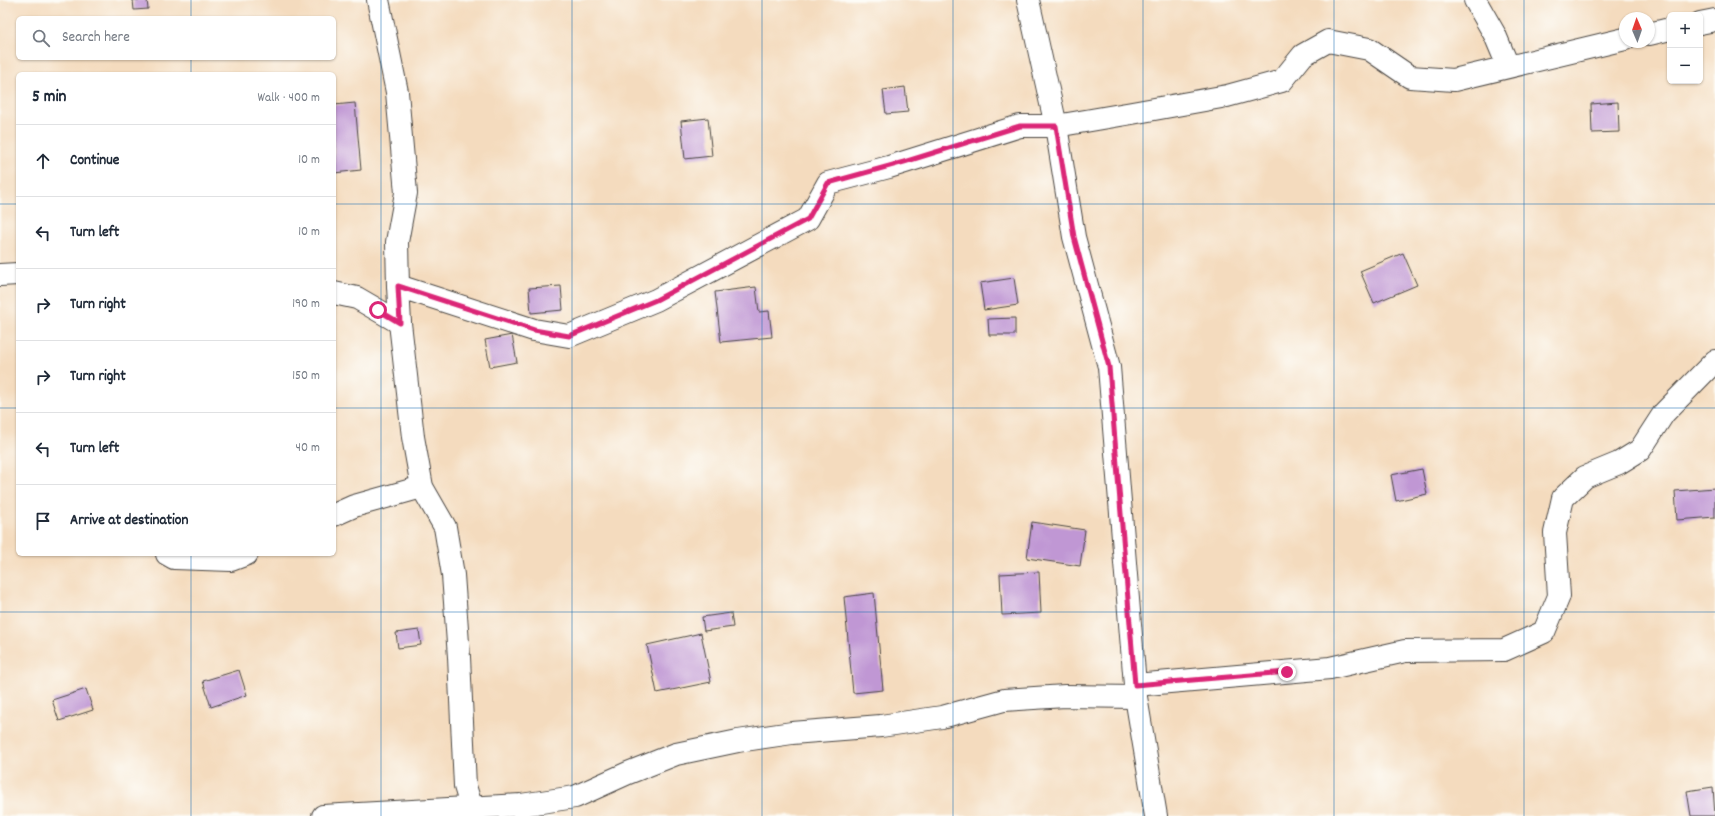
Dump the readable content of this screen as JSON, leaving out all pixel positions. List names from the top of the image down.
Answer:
{
  "north": "top",
  "page": {
    "map_buttons": ["+", "−"],
    "search": "Search here",
    "heading": ["5 min", "Walk · 400 m"],
    "list": [
      ["Continue", "10 m"],
      ["Turn left", "10 m"],
      ["Turn right", "190 m"],
      ["Turn right", "150 m"],
      ["Turn left", "40 m"],
      "Arrive at destination"
    ]
  }
}
